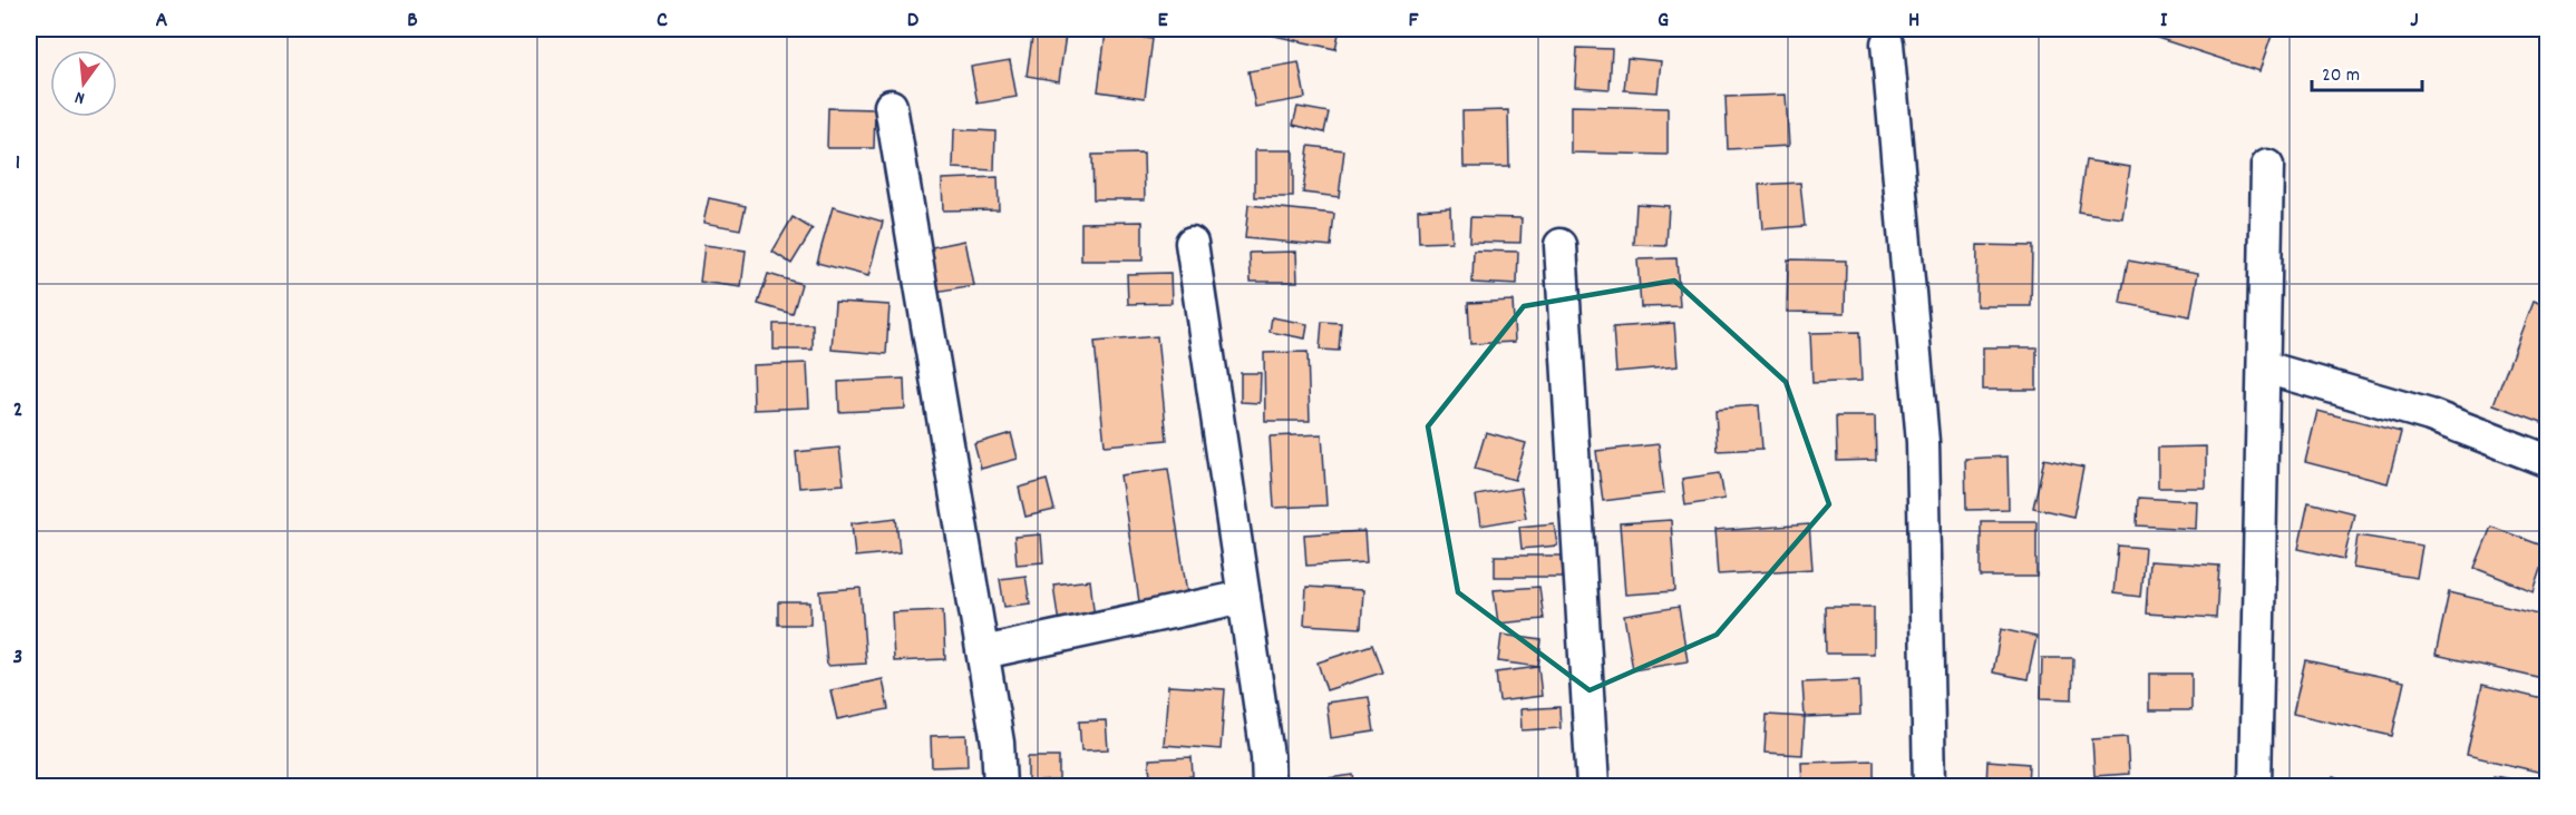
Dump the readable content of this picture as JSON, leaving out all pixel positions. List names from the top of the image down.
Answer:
{
  "scale_bar": "20 m",
  "north": "bottom",
  "grid": {
    "columns": [
      "A",
      "B",
      "C",
      "D",
      "E",
      "F",
      "G",
      "H",
      "I",
      "J"
    ],
    "rows": ["1", "2", "3"]
  }
}
